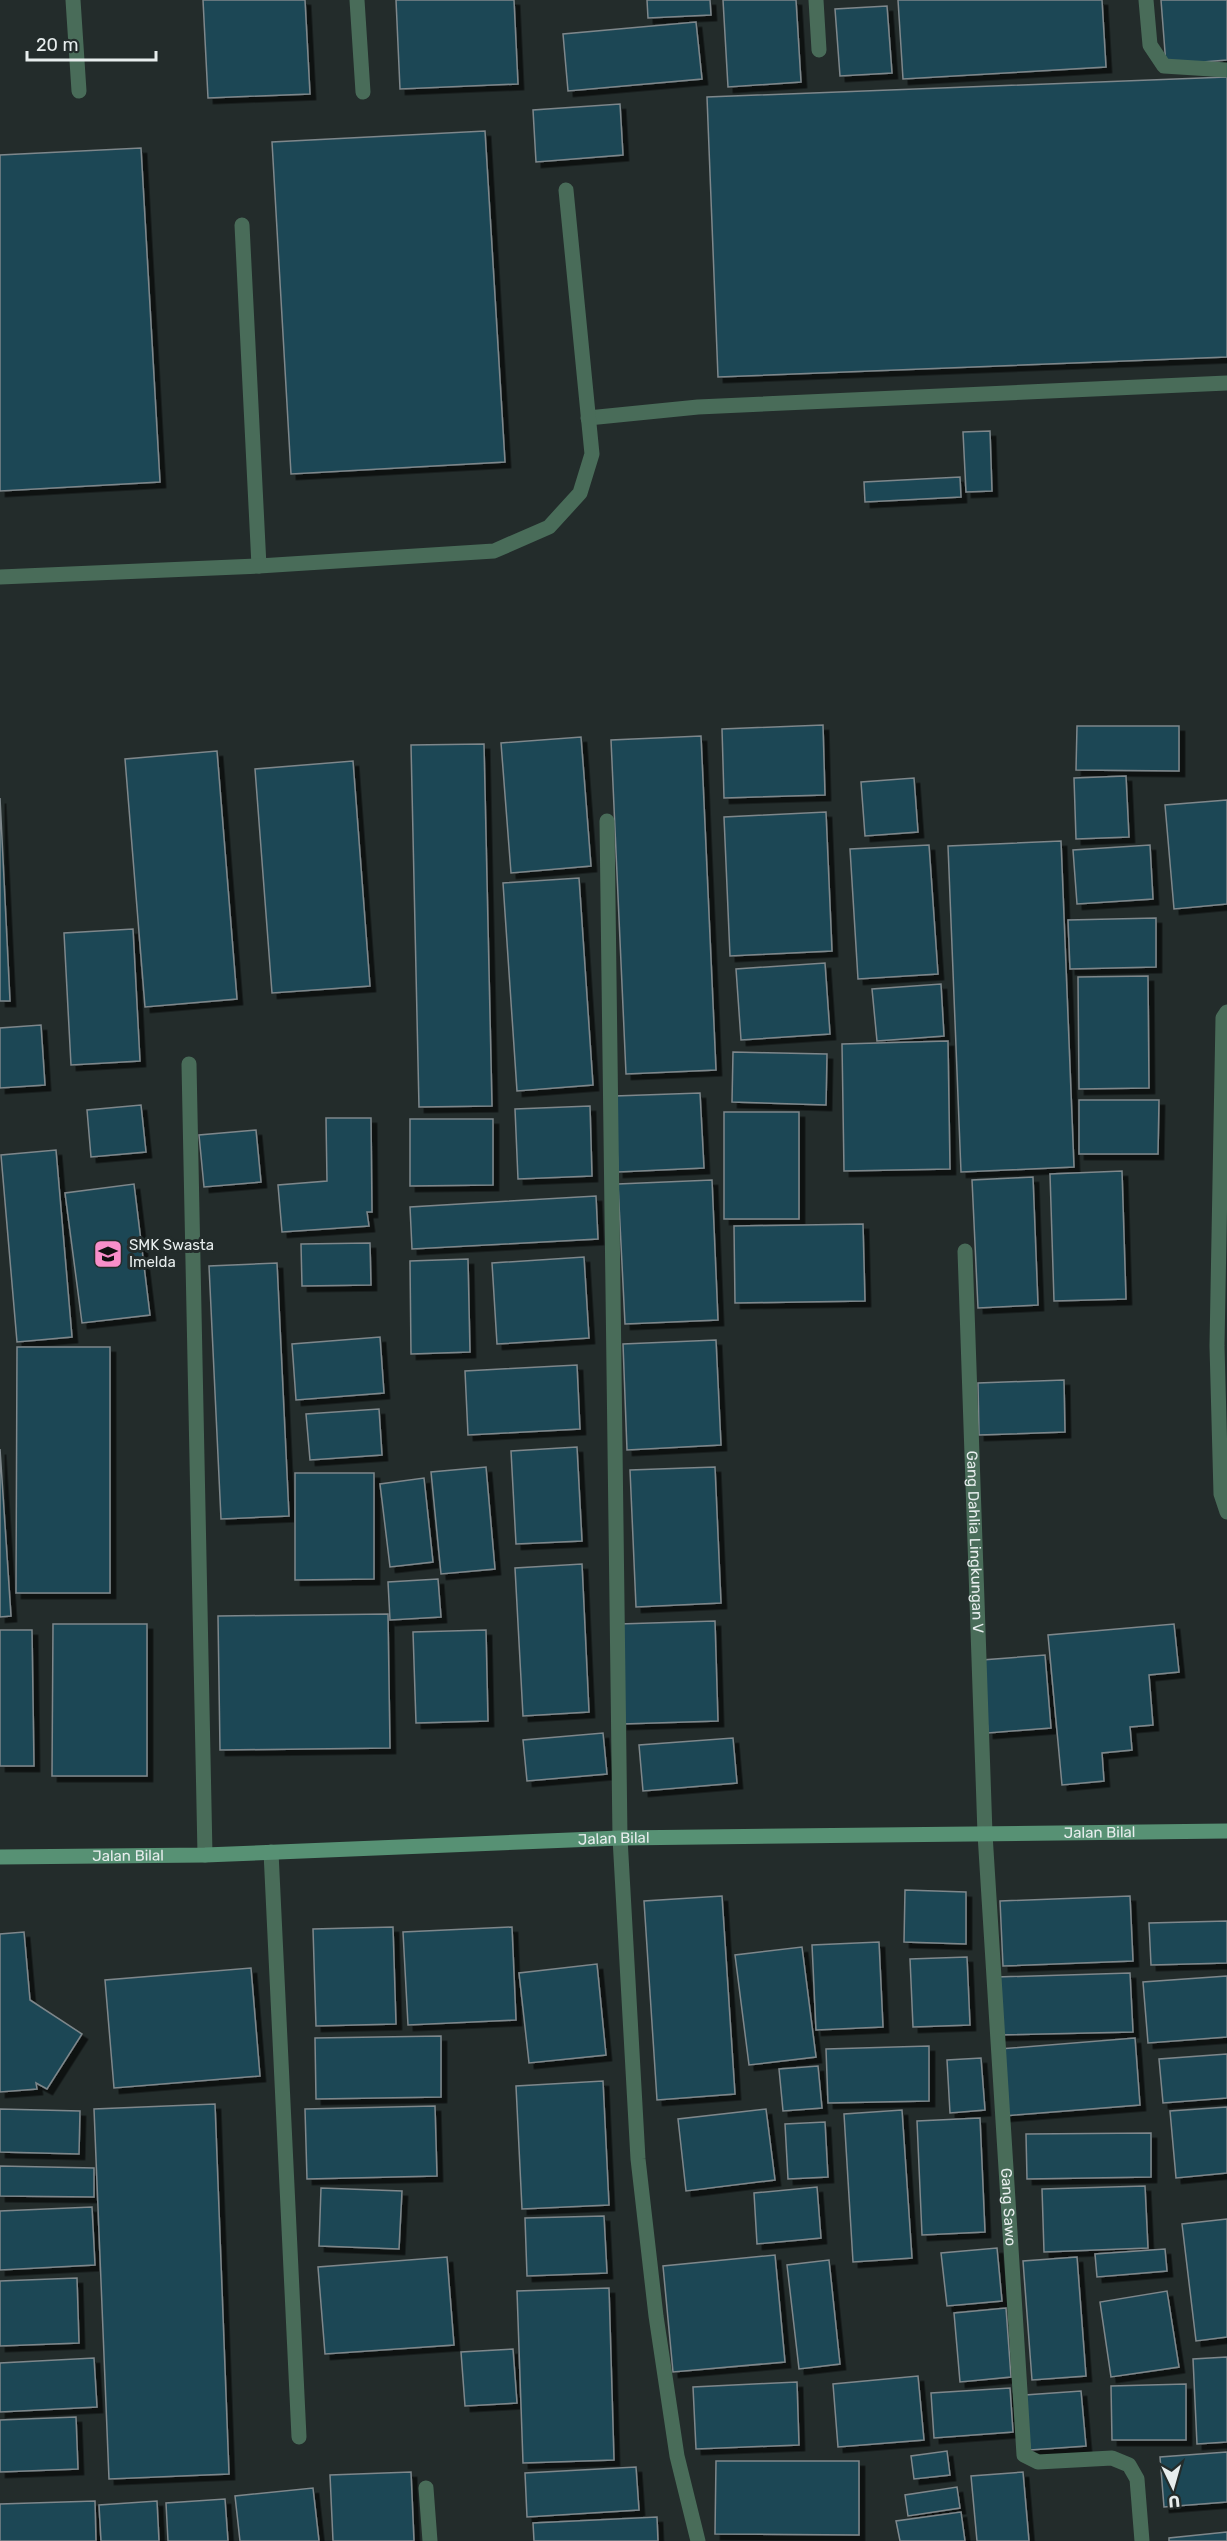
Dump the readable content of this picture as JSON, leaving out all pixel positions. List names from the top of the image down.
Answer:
{
  "streets": {
    "main road": ["Jalan Bilal"],
    "street": ["Gang Dahlia Lingkungan V", "Gang Sawo"]
  },
  "crossings": [
    ["Gang Dahlia Lingkungan V", "Jalan Bilal"],
    ["Gang Dahlia Lingkungan V", "Gang Sawo"],
    ["Jalan Bilal", "Gang Sawo"]
  ],
  "places": {
    "school or university": ["SMK Swasta Imelda"]
  },
  "scale_bar": "20 m",
  "north": "bottom"
}
